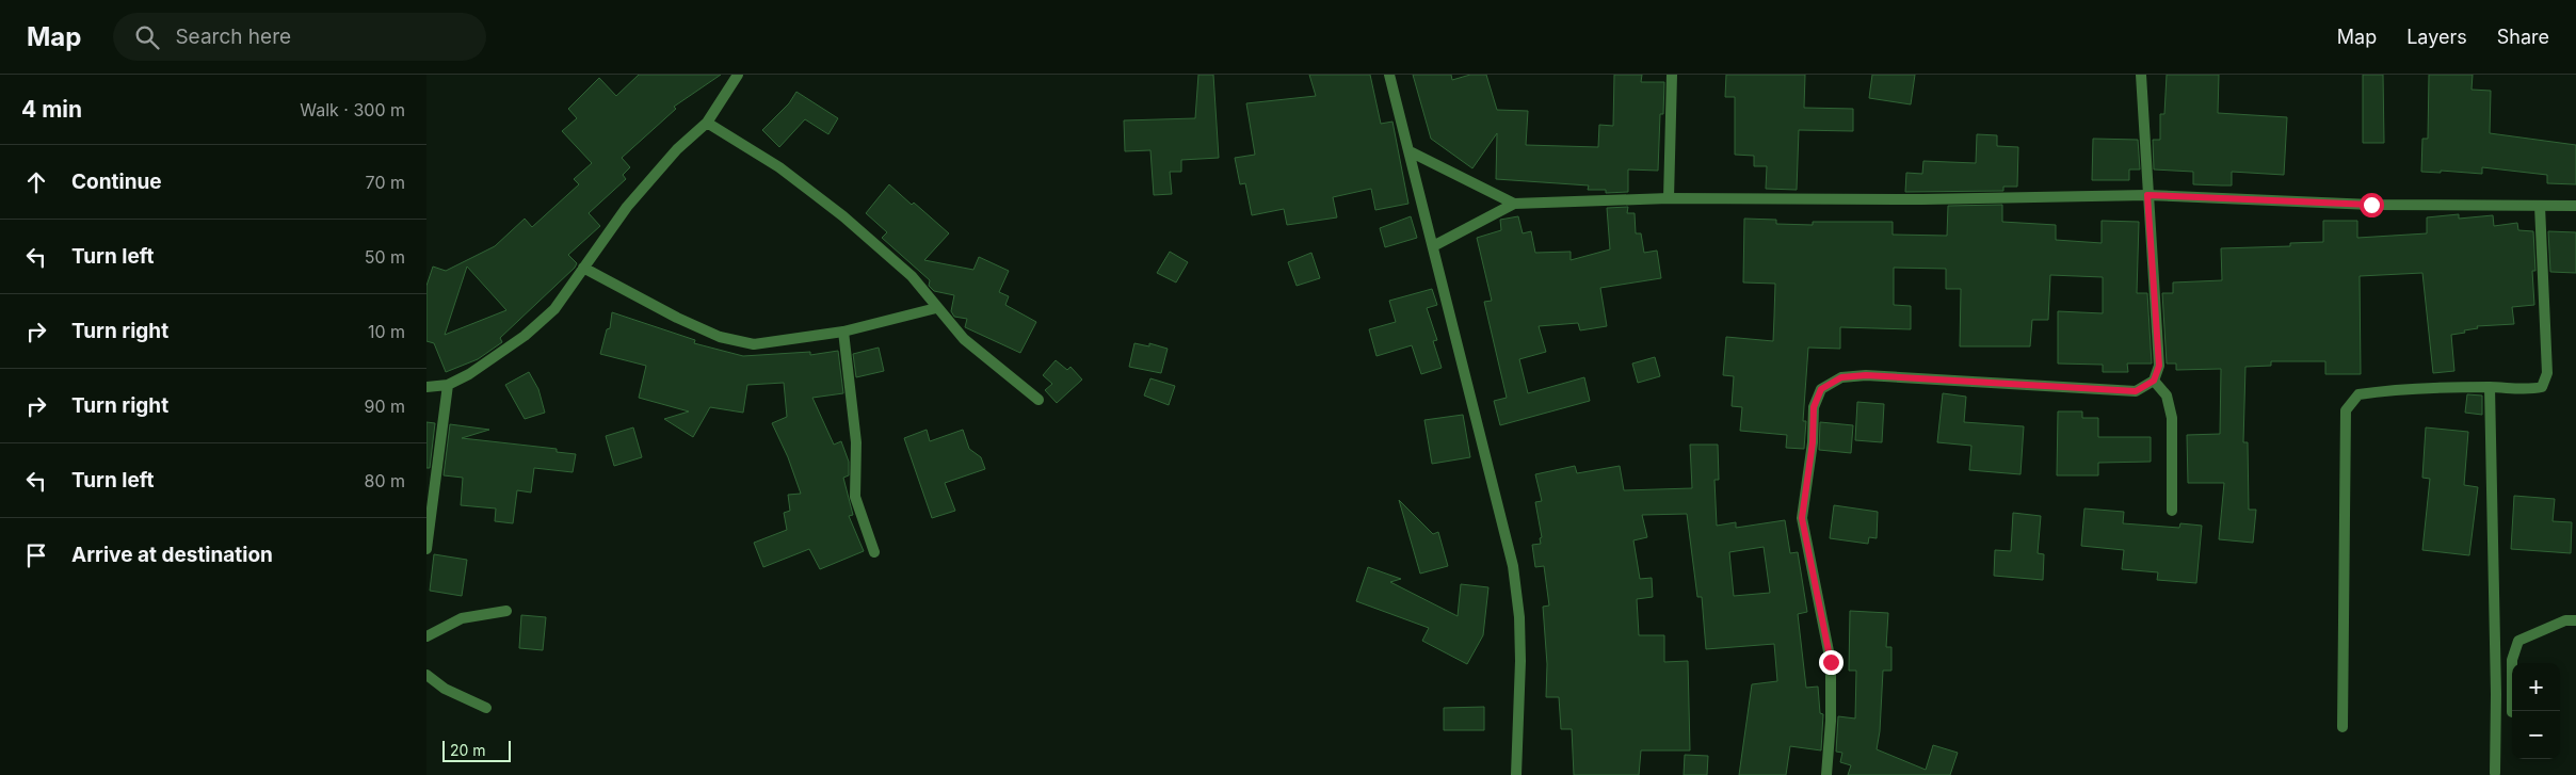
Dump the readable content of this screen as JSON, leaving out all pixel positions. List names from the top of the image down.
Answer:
{
  "scale_bar": "20 m",
  "page": {
    "header": "Map",
    "search": "Search here",
    "nav": ["Map", "Layers", "Share"],
    "heading": ["4 min", "Walk · 300 m"],
    "list": [
      ["Continue", "70 m"],
      ["Turn left", "50 m"],
      ["Turn right", "10 m"],
      ["Turn right", "90 m"],
      ["Turn left", "80 m"],
      "Arrive at destination"
    ],
    "map_buttons": ["+", "−"],
    "scale": "20 m"
  }
}
